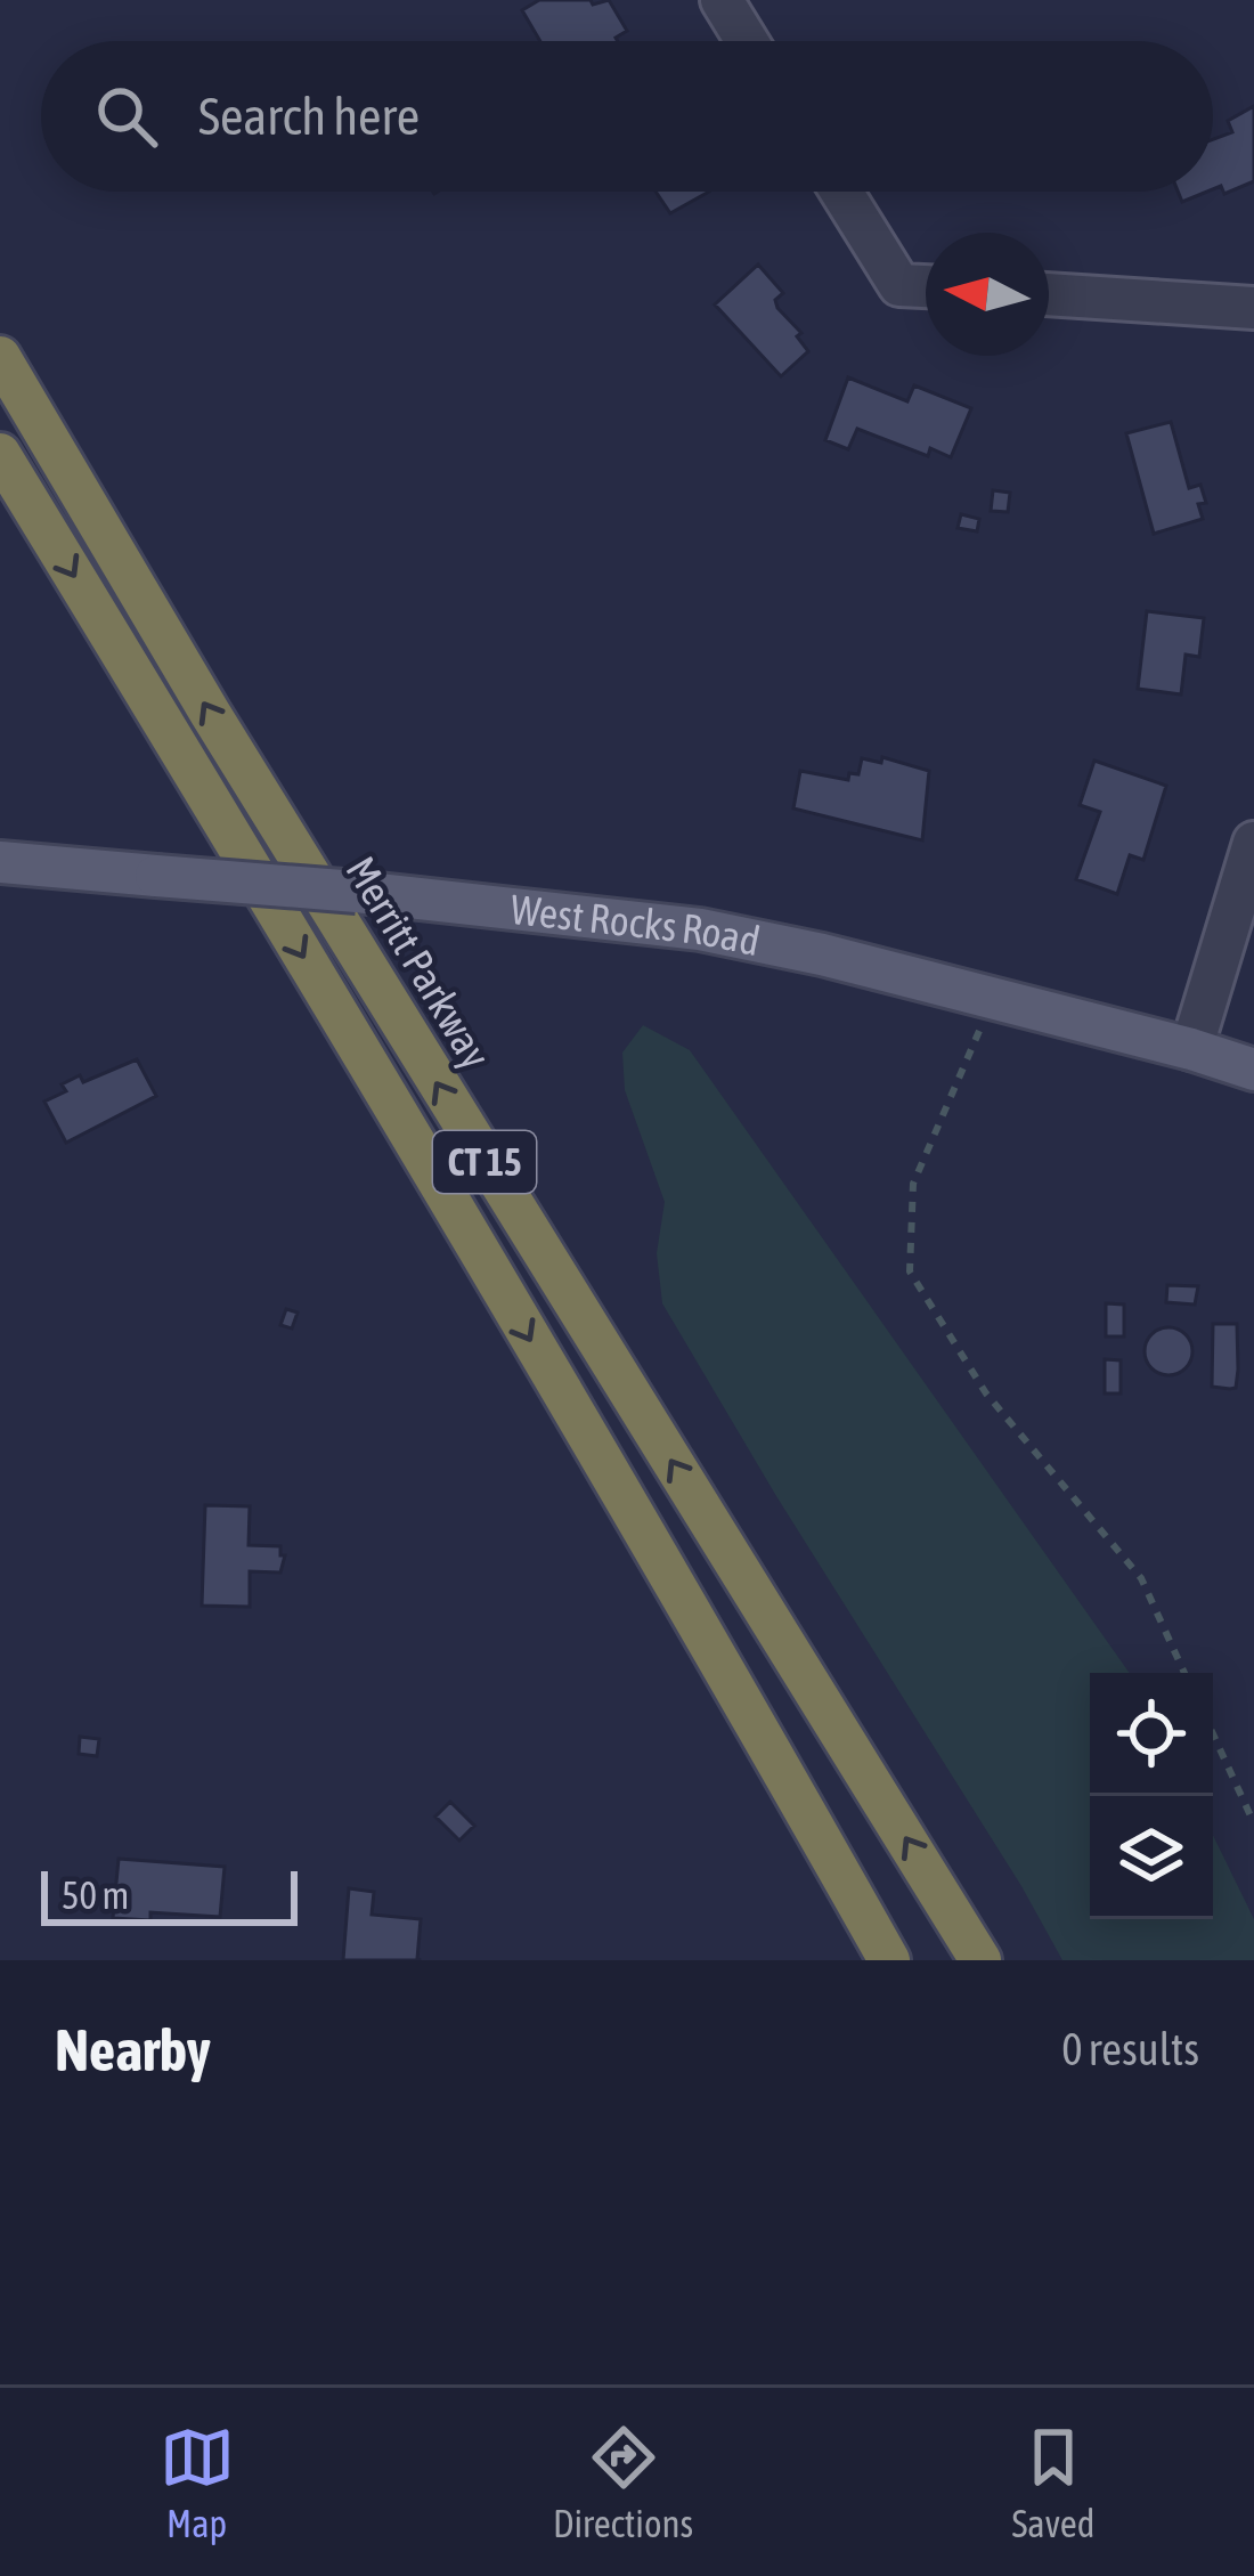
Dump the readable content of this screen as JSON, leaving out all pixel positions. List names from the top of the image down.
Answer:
{
  "streets": {
    "highway": ["Merritt Parkway", "CT 15"],
    "main road": ["West Rocks Road"]
  },
  "scale_bar": "50 m",
  "north": "left",
  "page": {
    "search": "Search here",
    "scale": "50 m",
    "heading": ["Nearby", "0 results"],
    "nav": ["Map", "Directions", "Saved"]
  }
}
